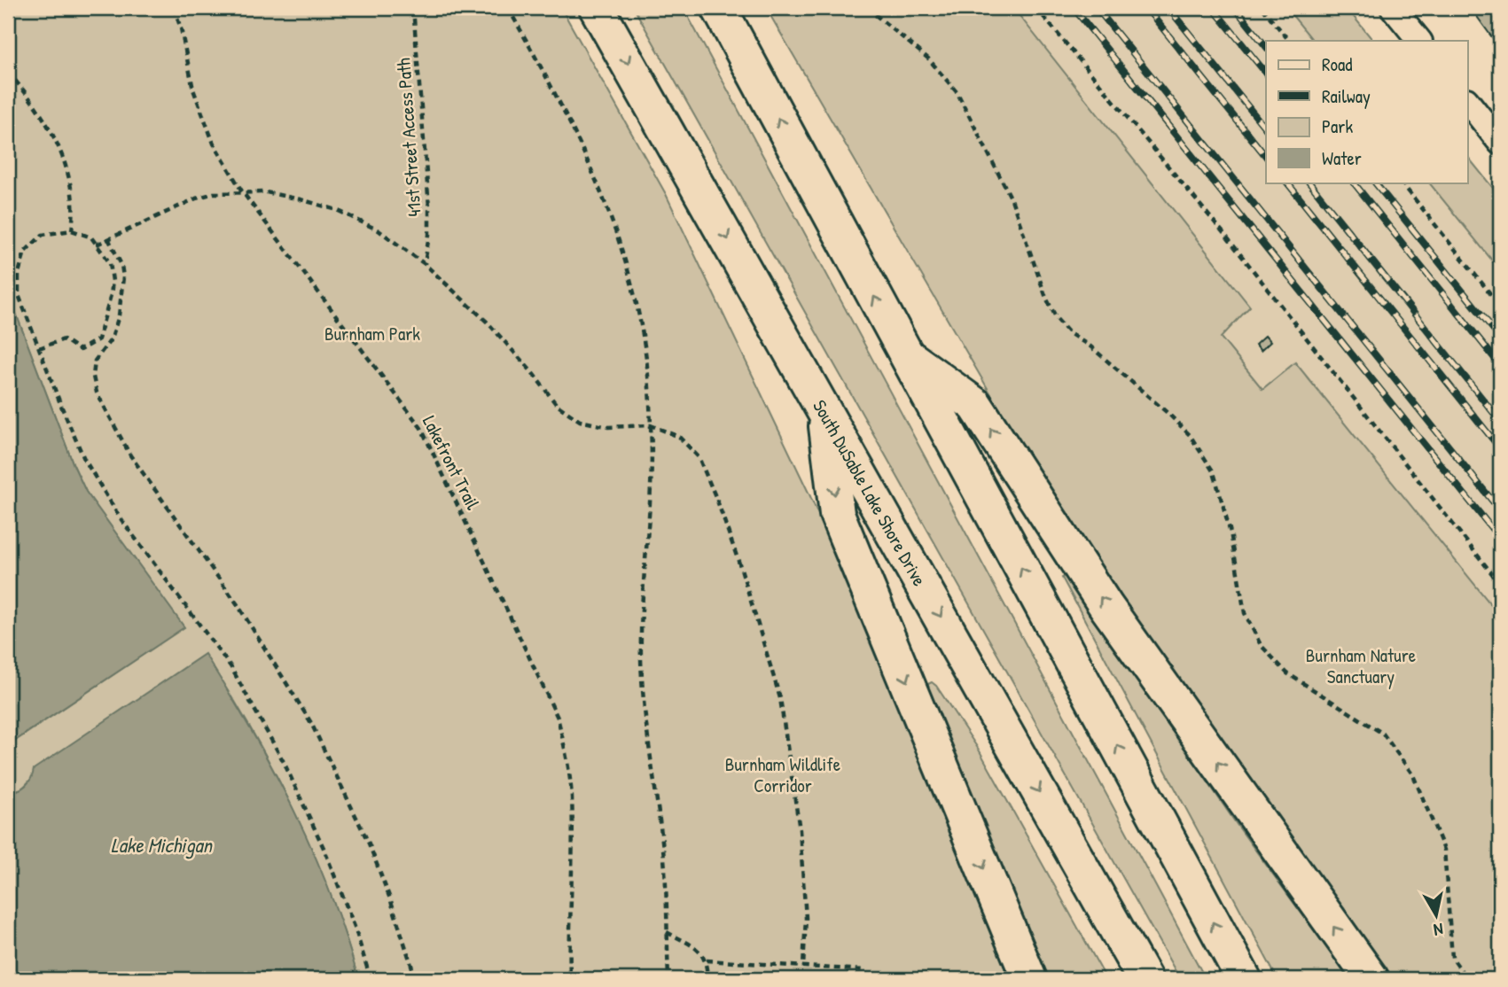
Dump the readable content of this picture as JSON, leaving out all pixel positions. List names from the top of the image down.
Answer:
{
  "streets": {
    "highway": ["South DuSable Lake Shore Drive"],
    "path": ["41st Street Access Path", "Lakefront Trail"]
  },
  "crossings": [
    ["41st Street Access Path", "Lakefront Trail"]
  ],
  "water": ["Lake Michigan"],
  "parks": ["Burnham Park", "Burnham Nature Sanctuary", "Burnham Wildlife Corridor"],
  "legend": [
    "Road",
    "Railway",
    "Park",
    "Water"
  ],
  "north": "bottom"
}
